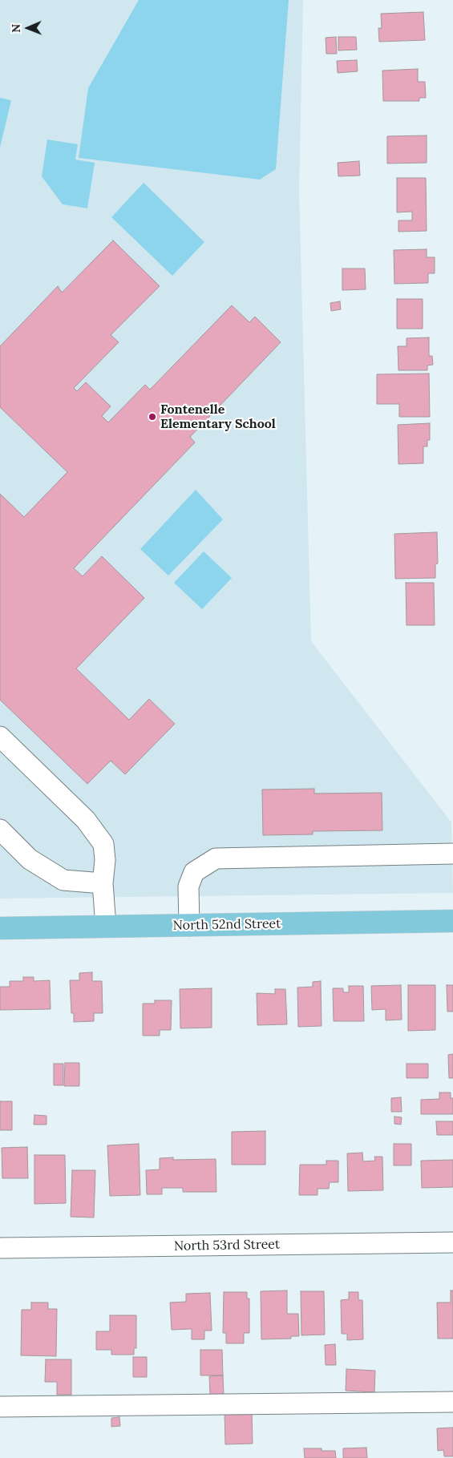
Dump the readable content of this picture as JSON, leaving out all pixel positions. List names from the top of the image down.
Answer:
{
  "streets": {
    "main road": ["North 52nd Street"],
    "street": ["North 53rd Street"]
  },
  "places": ["Fontenelle Elementary School"],
  "north": "left"
}
